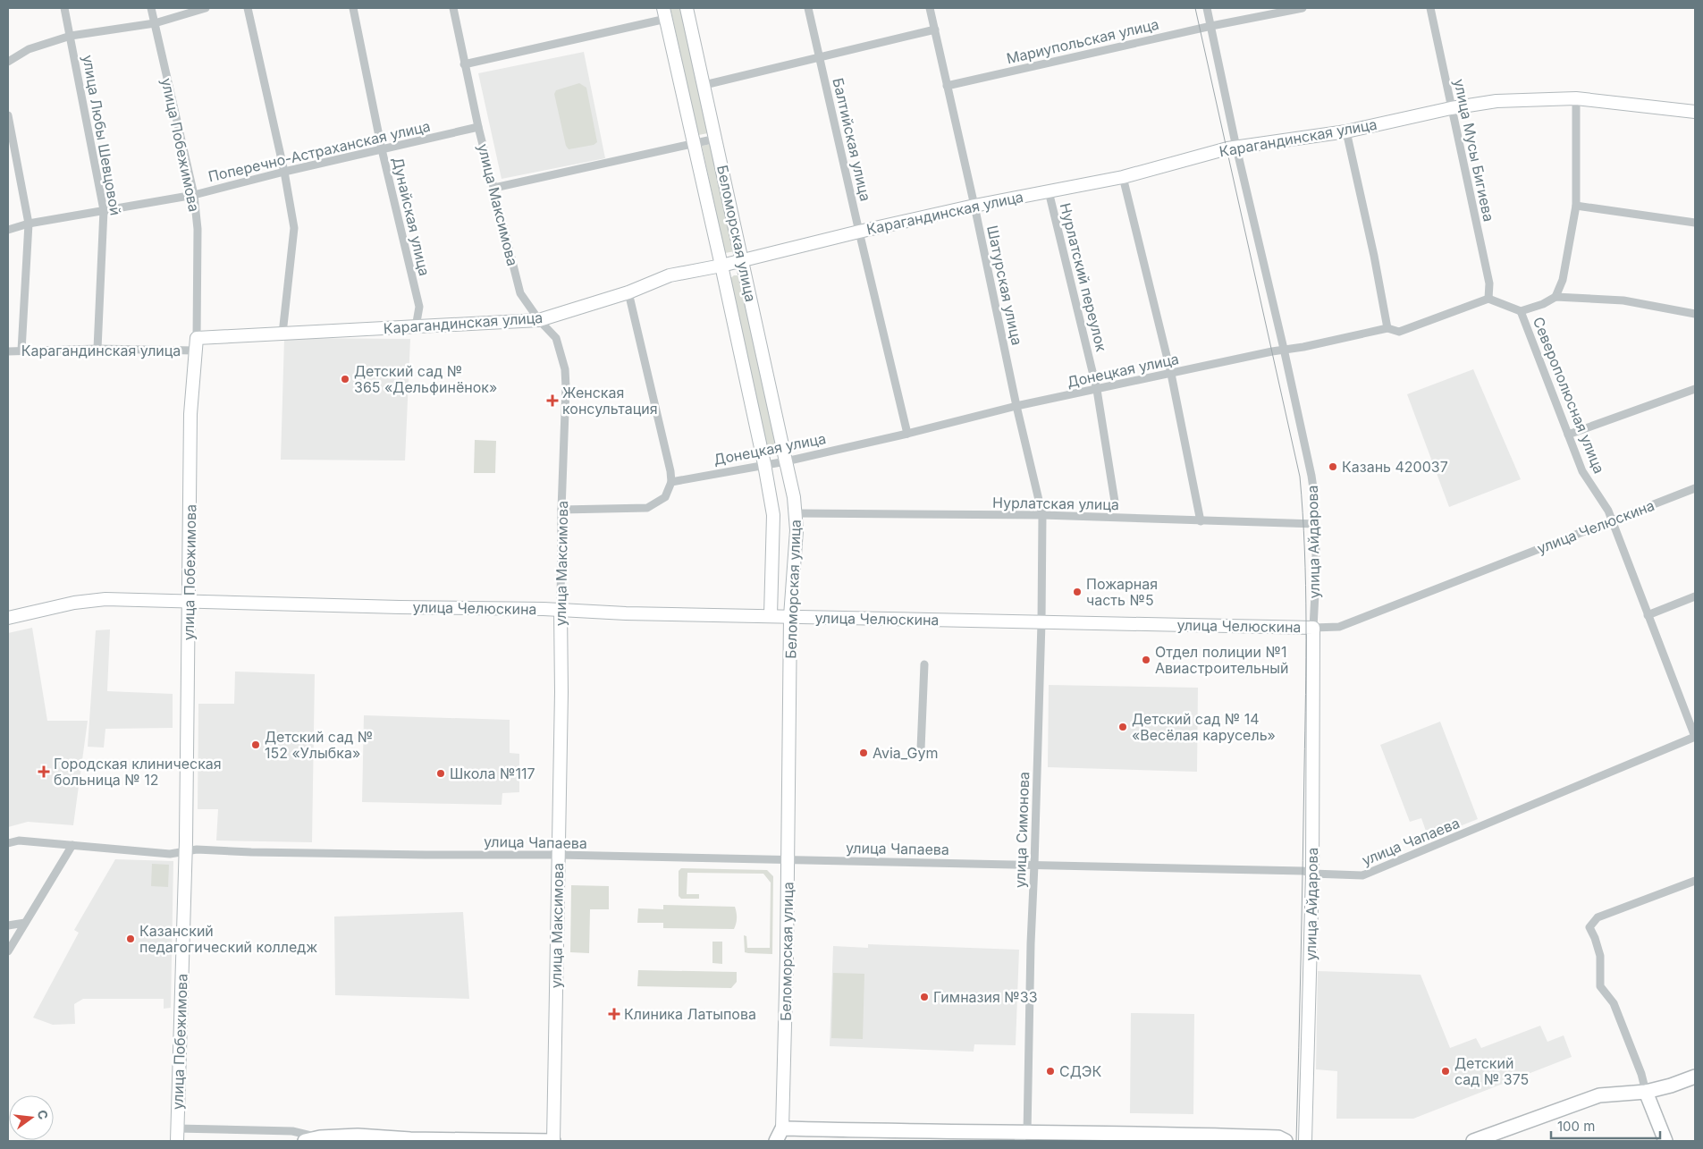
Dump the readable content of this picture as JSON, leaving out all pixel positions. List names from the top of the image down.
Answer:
{
  "streets": {
    "street": [
      "Мариупольская улица",
      "улица Любы Шевцовой",
      "Карагандинская улица",
      "Балтийская улица",
      "улица Побежимова",
      "улица Мусы Бигиева",
      "Поперечно-Астраханская улица",
      "улица Максимова",
      "Дунайская улица",
      "Беломорская улица",
      "Нурлатский переулок",
      "Шатурская улица",
      "Донецкая улица",
      "Северополюсная улица",
      "Нурлатская улица",
      "улица Челюскина",
      "улица Айдарова",
      "улица Симонова",
      "улица Чапаева"
    ]
  },
  "crossings": [
    ["Мариупольская улица", "Шатурская улица"],
    ["Мариупольская улица", "улица Айдарова"],
    ["улица Любы Шевцовой", "Карагандинская улица"],
    ["улица Любы Шевцовой", "Поперечно-Астраханская улица"],
    ["Карагандинская улица", "Балтийская улица"],
    ["Карагандинская улица", "улица Побежимова"],
    ["Карагандинская улица", "улица Мусы Бигиева"],
    ["Карагандинская улица", "улица Максимова"],
    ["Карагандинская улица", "Дунайская улица"],
    ["Карагандинская улица", "Беломорская улица"],
    ["Карагандинская улица", "Нурлатский переулок"],
    ["Карагандинская улица", "Шатурская улица"],
    ["Карагандинская улица", "Северополюсная улица"],
    ["Карагандинская улица", "улица Айдарова"],
    ["Балтийская улица", "Донецкая улица"],
    ["улица Побежимова", "Поперечно-Астраханская улица"],
    ["улица Побежимова", "улица Челюскина"],
    ["улица Побежимова", "улица Чапаева"],
    ["улица Мусы Бигиева", "Донецкая улица"],
    ["Поперечно-Астраханская улица", "улица Максимова"],
    ["Поперечно-Астраханская улица", "Дунайская улица"],
    ["улица Максимова", "улица Челюскина"],
    ["улица Максимова", "улица Чапаева"],
    ["Беломорская улица", "Донецкая улица"],
    ["Беломорская улица", "Нурлатская улица"],
    ["Беломорская улица", "улица Челюскина"],
    ["Беломорская улица", "улица Чапаева"],
    ["Нурлатский переулок", "Донецкая улица"],
    ["Шатурская улица", "Донецкая улица"],
    ["Шатурская улица", "Нурлатская улица"],
    ["Шатурская улица", "улица Симонова"],
    ["Донецкая улица", "улица Айдарова"],
    ["Северополюсная улица", "улица Челюскина"],
    ["Северополюсная улица", "улица Чапаева"],
    ["Нурлатская улица", "улица Айдарова"],
    ["Нурлатская улица", "улица Симонова"],
    ["улица Челюскина", "улица Айдарова"],
    ["улица Челюскина", "улица Симонова"],
    ["улица Айдарова", "улица Чапаева"],
    ["улица Симонова", "улица Чапаева"]
  ],
  "places": {
    "other": [
      "Детский сад № 365 «Дельфинёнок»",
      "Казань 420037",
      "Пожарная часть №5",
      "Отдел полиции №1 Авиастроительный",
      "Детский сад № 14 «Весёлая карусель»",
      "Детский сад № 152 «Улыбка»",
      "Avia_Gym",
      "Школа №117",
      "Казанский педагогический колледж",
      "Гимназия №33",
      "СДЭК",
      "Детский сад № 375"
    ],
    "health": ["Женская консультация", "Городская клиническая больница № 12", "Клиника Латыпова"]
  },
  "scale_bar": "100 m",
  "north": "right"
}
